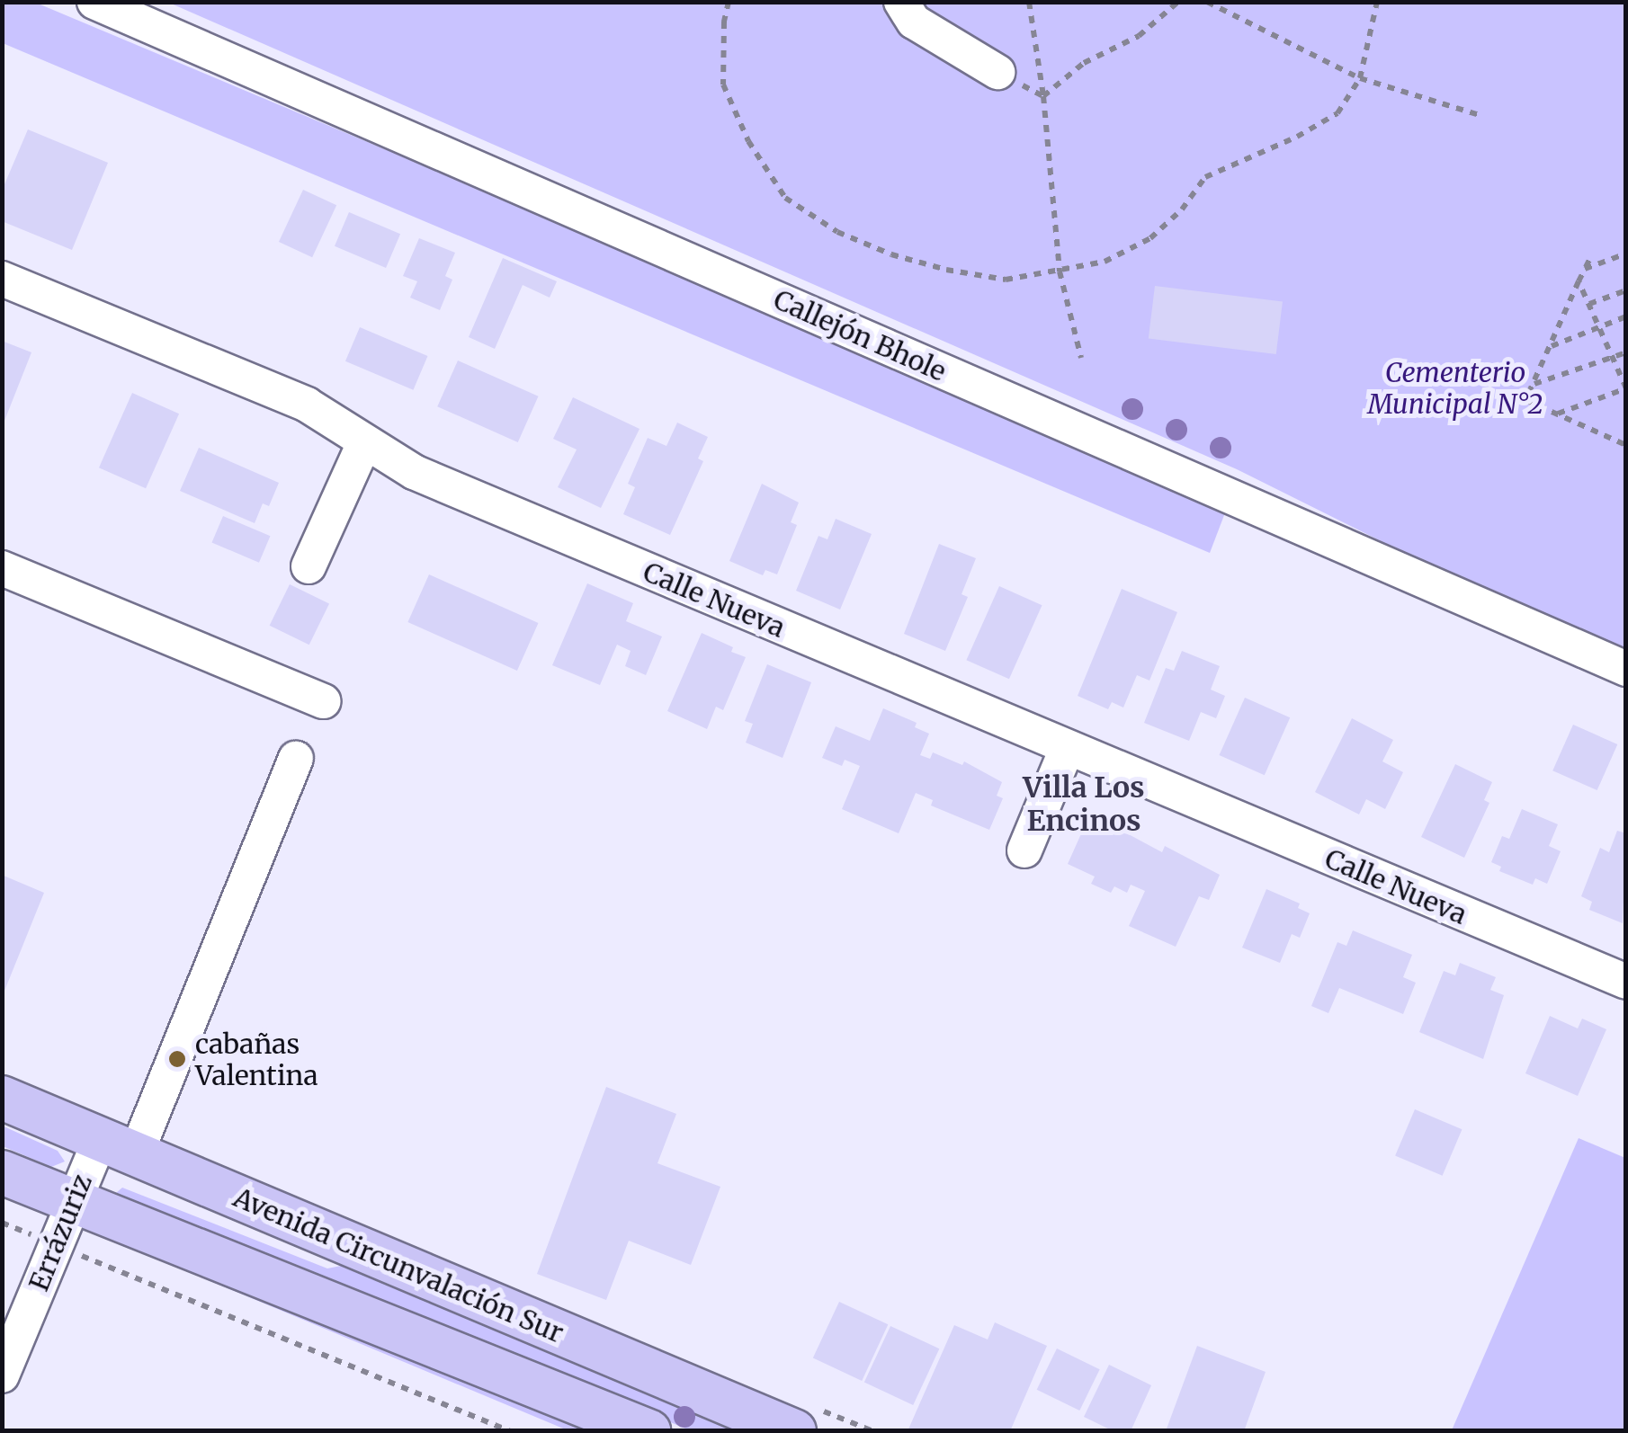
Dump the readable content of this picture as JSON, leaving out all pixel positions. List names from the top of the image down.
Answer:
{
  "streets": {
    "main road": ["Avenida Circunvalación Sur"],
    "street": ["Callejón Bhole", "Calle Nueva", "Errázuriz"]
  },
  "crossings": [
    ["Errázuriz", "Avenida Circunvalación Sur"]
  ],
  "districts": ["Villa Los Encinos"],
  "parks": ["Cementerio Municipal N°2"],
  "places": ["cabañas Valentina"]
}
